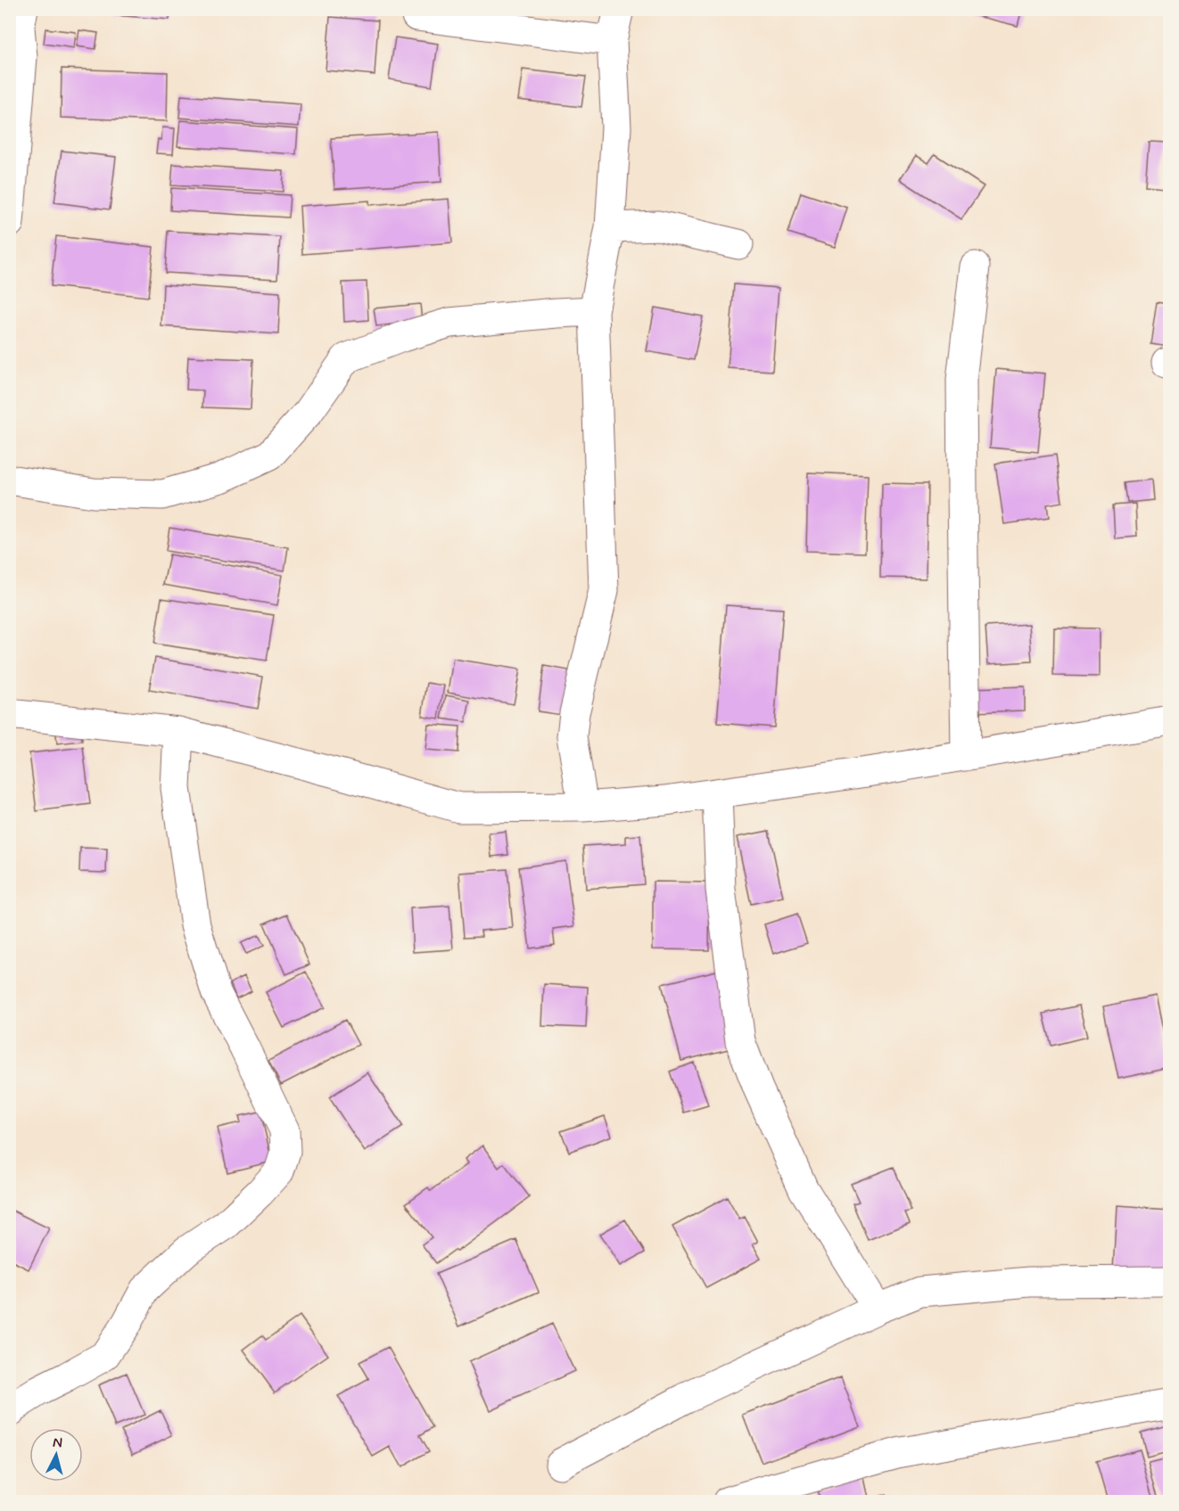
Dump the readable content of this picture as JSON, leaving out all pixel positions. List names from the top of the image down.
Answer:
{
  "north": "top"
}
